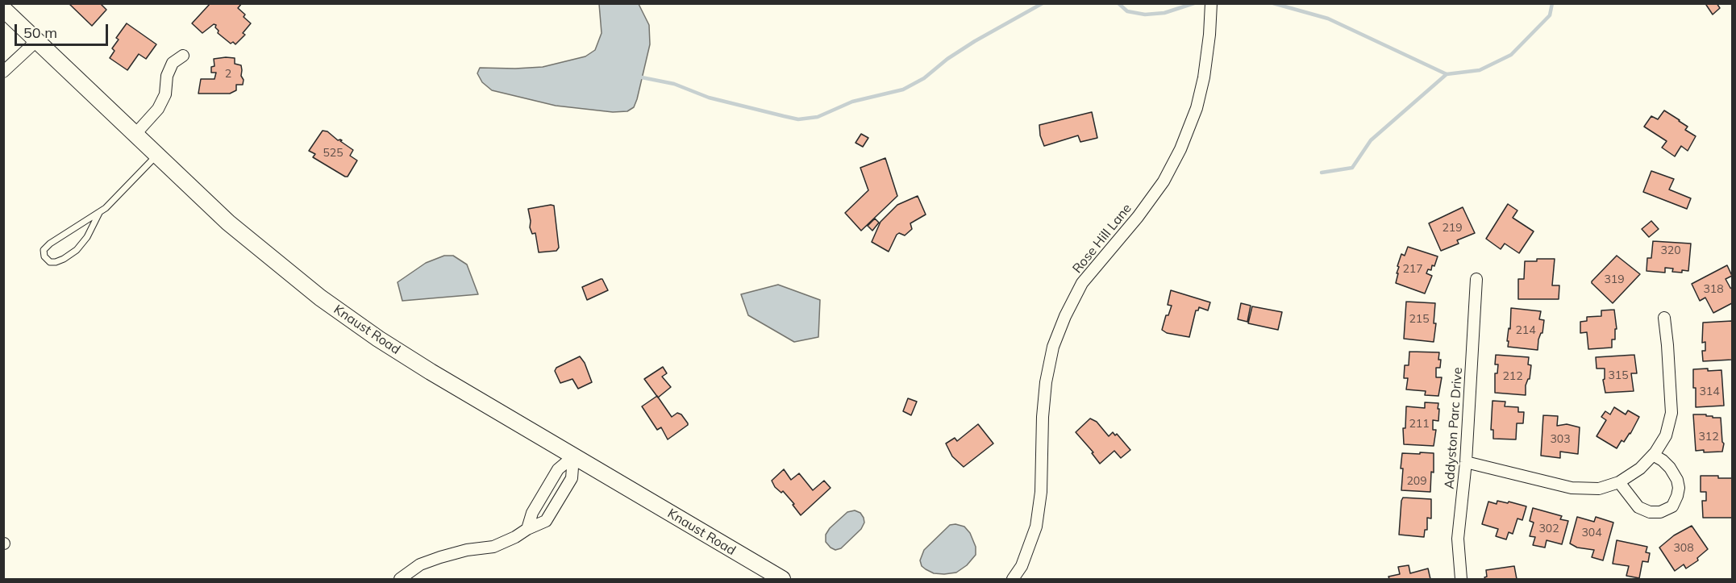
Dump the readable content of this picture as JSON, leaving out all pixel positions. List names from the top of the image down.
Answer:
{
  "streets": {
    "main road": ["Knaust Road"],
    "street": ["Rose Hill Lane", "Addyston Parc Drive"]
  },
  "house_numbers": [
    "2",
    "525",
    "219",
    "320",
    "217",
    "319",
    "318",
    "215",
    "214",
    "315",
    "212",
    "314",
    "211",
    "312",
    "303",
    "209",
    "302",
    "304",
    "308"
  ],
  "scale_bar": "50 m"
}
